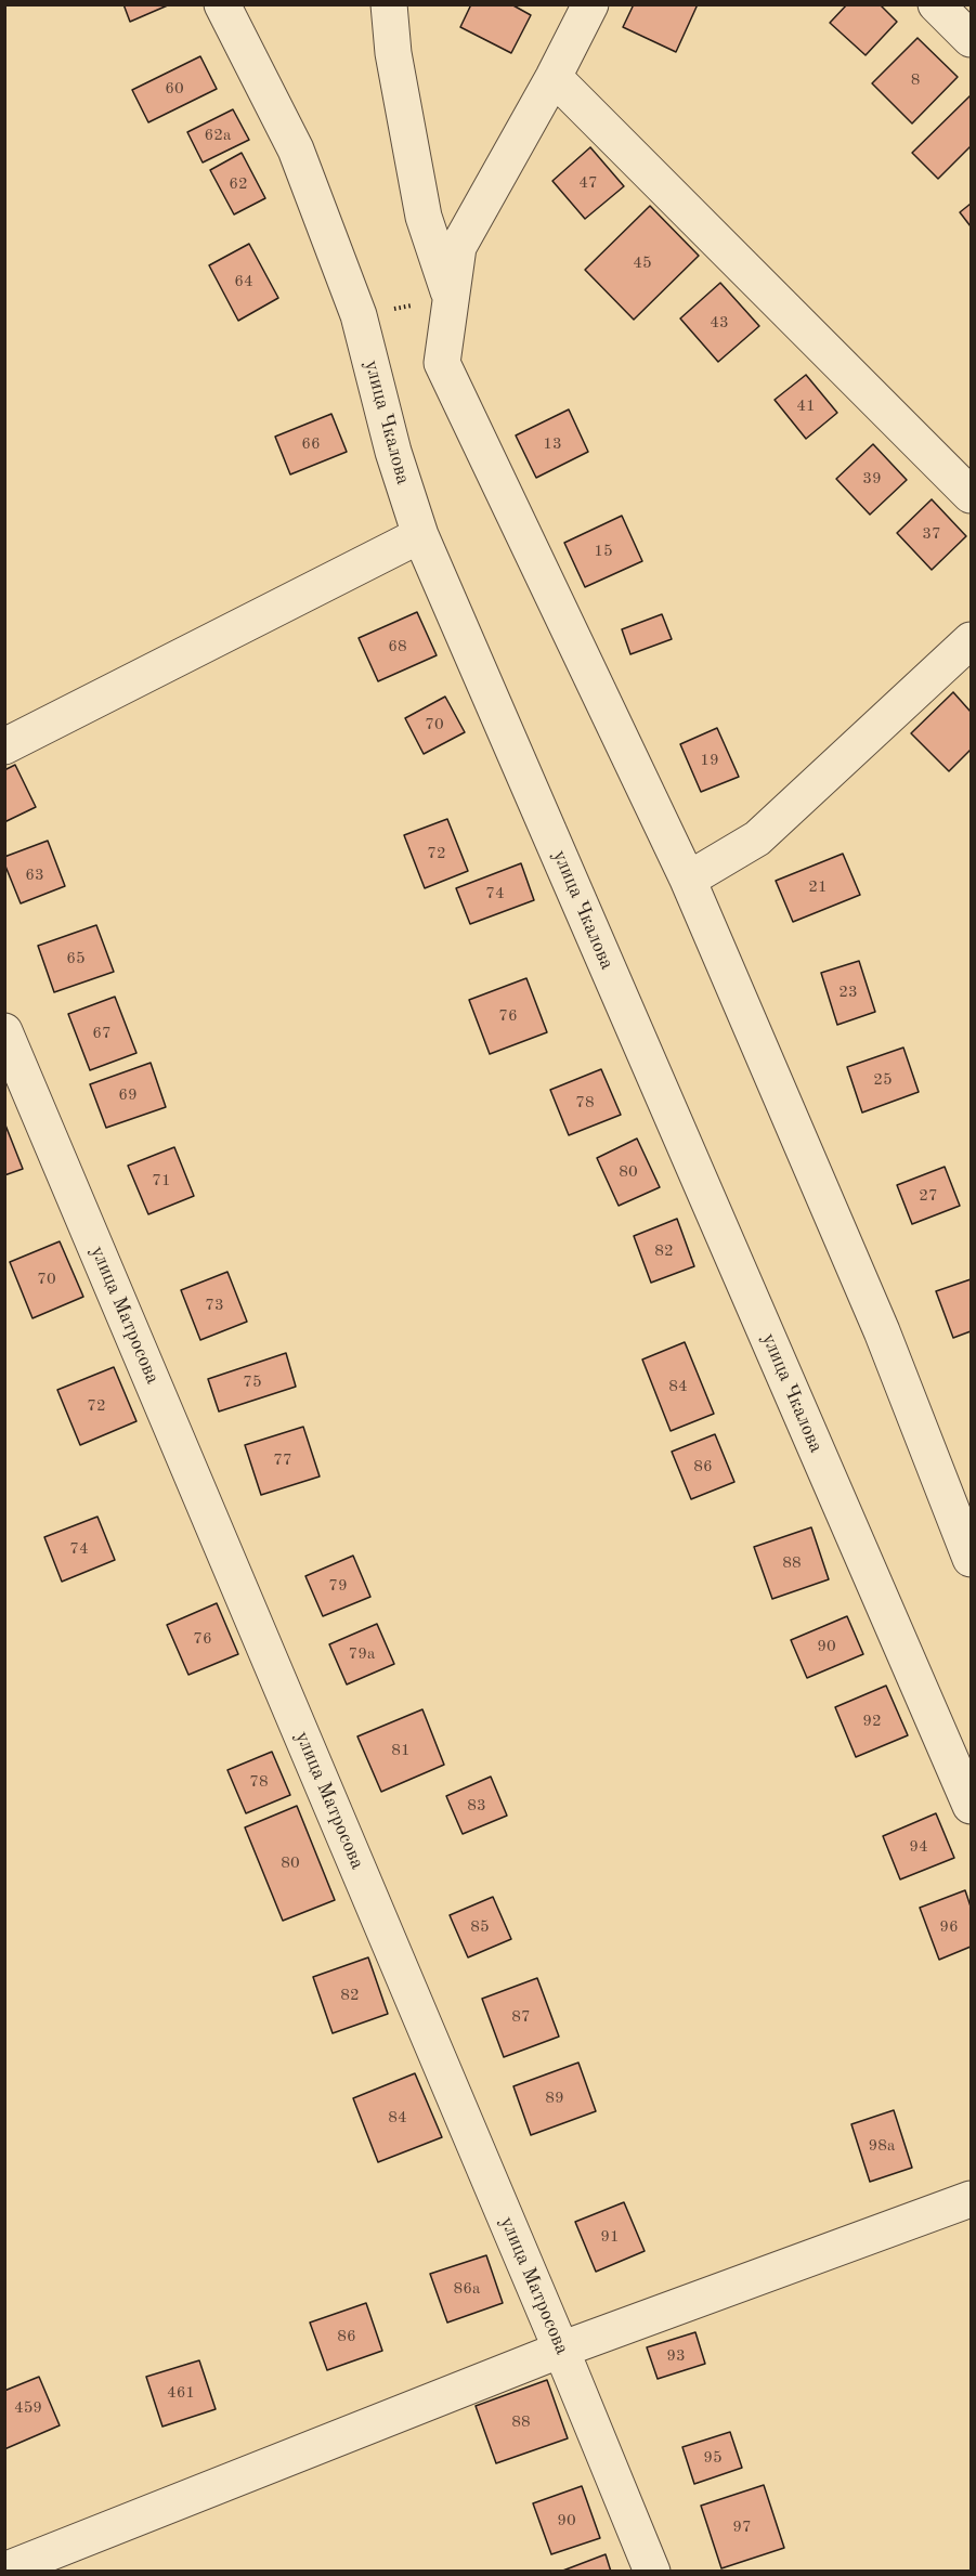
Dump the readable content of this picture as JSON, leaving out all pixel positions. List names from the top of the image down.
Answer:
{
  "streets": {
    "street": ["улица Чкалова", "улица Матросова"]
  },
  "house_numbers": [
    "8",
    "60",
    "62а",
    "47",
    "62",
    "45",
    "64",
    "43",
    "41",
    "66",
    "13",
    "39",
    "37",
    "15",
    "68",
    "70",
    "19",
    "72",
    "63",
    "21",
    "74",
    "65",
    "23",
    "76",
    "67",
    "25",
    "69",
    "78",
    "80",
    "71",
    "27",
    "82",
    "70",
    "73",
    "75",
    "84",
    "72",
    "77",
    "86",
    "74",
    "88",
    "79",
    "76",
    "90",
    "79а",
    "92",
    "81",
    "78",
    "83",
    "94",
    "80",
    "85",
    "96",
    "82",
    "87",
    "89",
    "84",
    "98а",
    "91",
    "86а",
    "86",
    "93",
    "461",
    "459",
    "88",
    "95",
    "90",
    "97"
  ]
}
